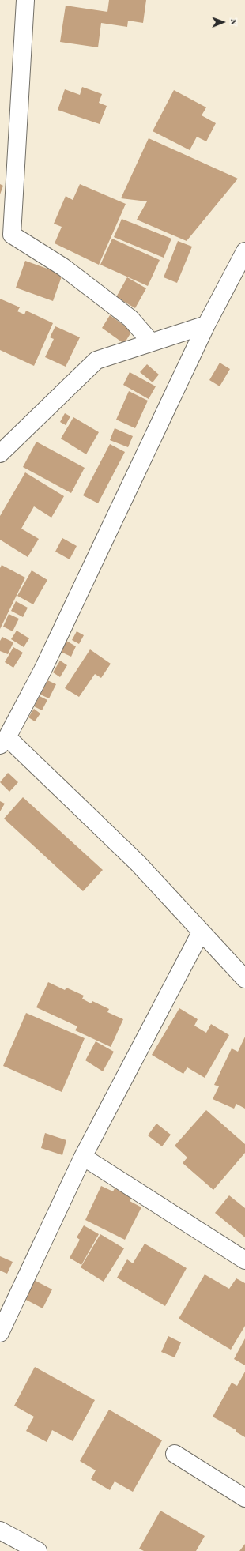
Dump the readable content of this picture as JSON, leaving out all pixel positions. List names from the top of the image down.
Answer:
{
  "north": "right"
}
